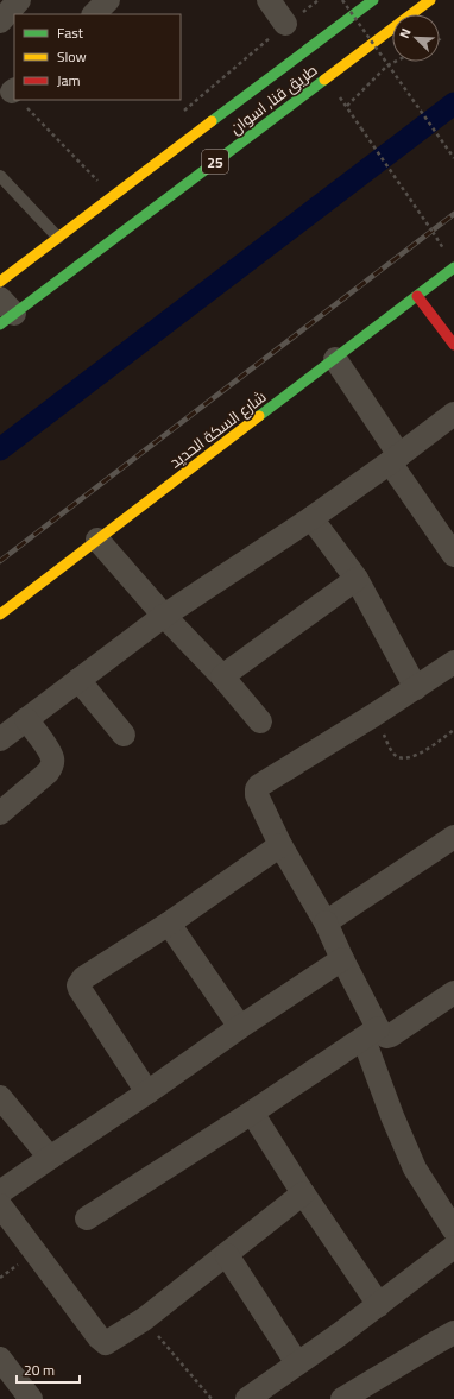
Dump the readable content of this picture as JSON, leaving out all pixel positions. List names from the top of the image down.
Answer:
{
  "streets": {
    "main road": ["طريق قنا, اسوان", "25", "شارع السكة الحديد"]
  },
  "legend": ["Fast", "Slow", "Jam"],
  "scale_bar": "20 m",
  "north": "top left"
}
